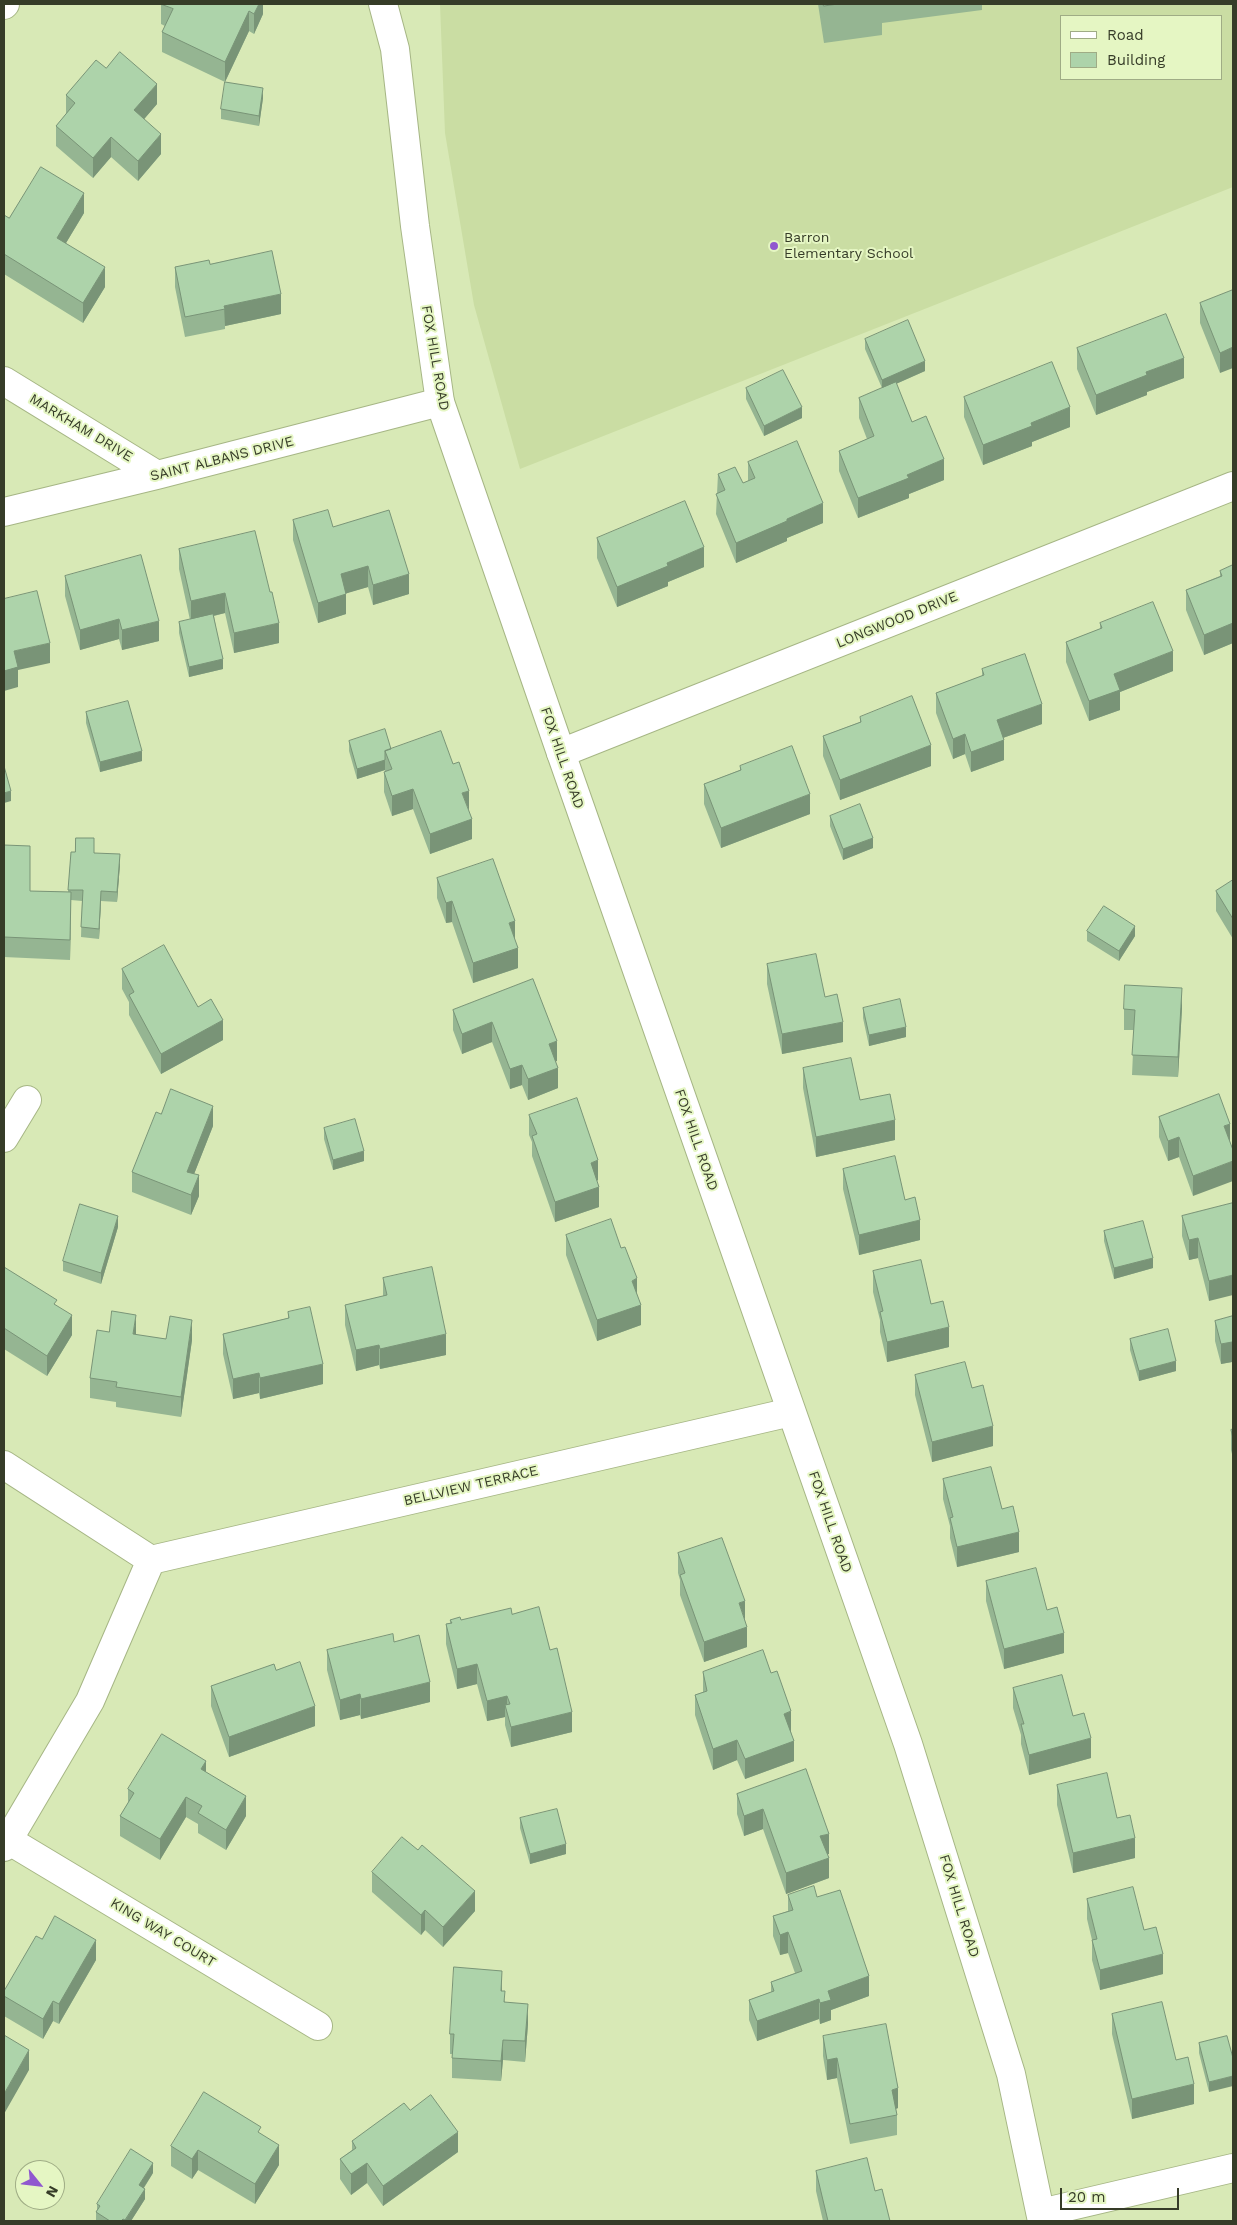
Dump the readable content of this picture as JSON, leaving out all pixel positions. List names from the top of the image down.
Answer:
{
  "streets": {
    "street": [
      "FOX HILL ROAD",
      "MARKHAM DRIVE",
      "SAINT ALBANS DRIVE",
      "LONGWOOD DRIVE",
      "BELLVIEW TERRACE",
      "KING WAY COURT"
    ]
  },
  "crossings": [
    ["FOX HILL ROAD", "SAINT ALBANS DRIVE"],
    ["FOX HILL ROAD", "LONGWOOD DRIVE"],
    ["FOX HILL ROAD", "BELLVIEW TERRACE"],
    ["MARKHAM DRIVE", "SAINT ALBANS DRIVE"]
  ],
  "places": ["Barron Elementary School"],
  "legend": ["Road", "Building"],
  "scale_bar": "20 m",
  "north": "bottom right"
}
